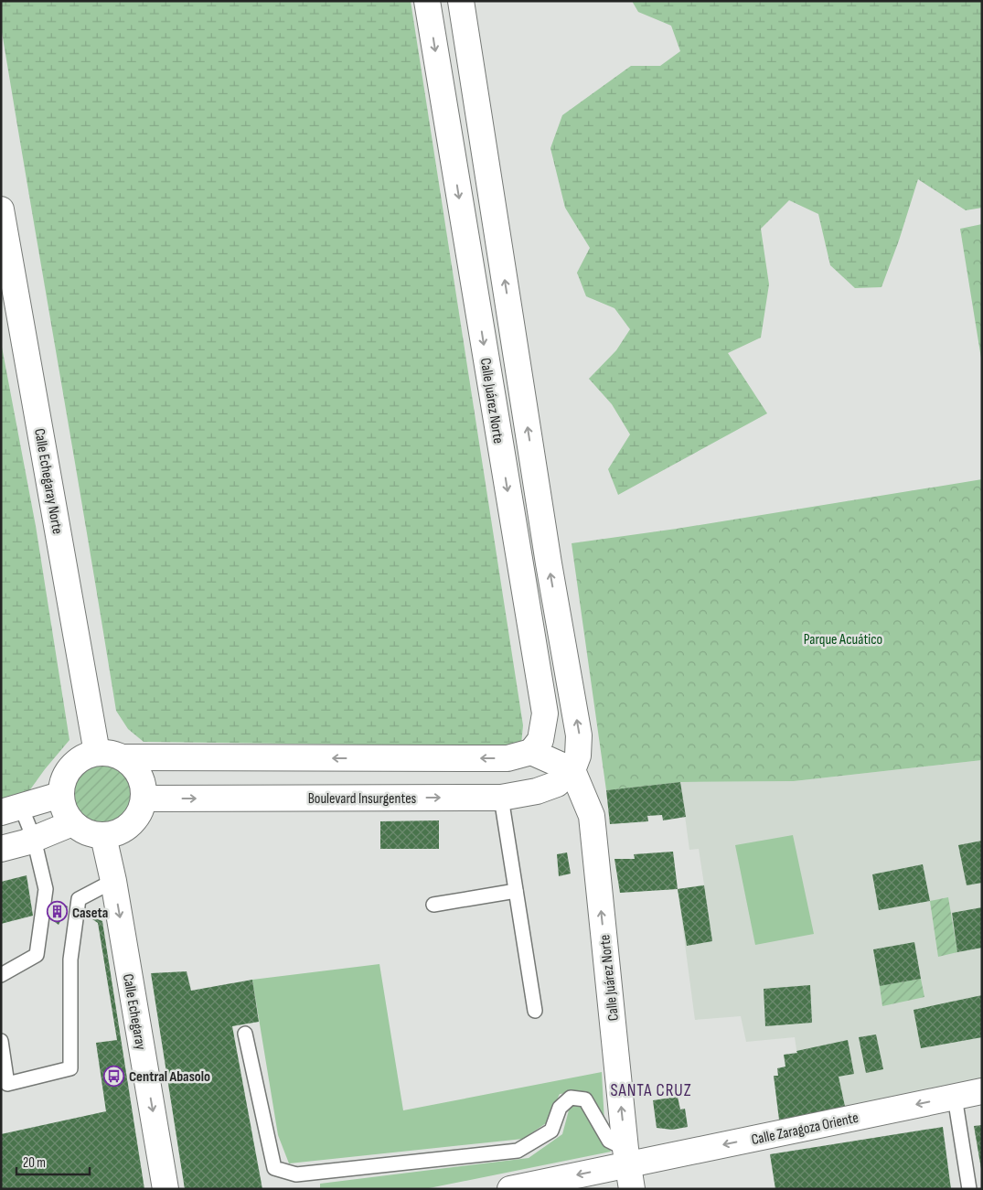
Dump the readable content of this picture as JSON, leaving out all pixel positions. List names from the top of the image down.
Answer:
{
  "streets": {
    "street": [
      "Calle Juárez Norte",
      "Calle Echegaray Norte",
      "Boulevard Insurgentes",
      "Calle Echegaray",
      "Calle Zaragoza Oriente"
    ]
  },
  "crossings": [
    ["Calle Juárez Norte", "Boulevard Insurgentes"],
    ["Calle Juárez Norte", "Calle Zaragoza Oriente"],
    ["Calle Echegaray Norte", "Boulevard Insurgentes"],
    ["Calle Echegaray Norte", "Calle Echegaray"],
    ["Boulevard Insurgentes", "Calle Echegaray"]
  ],
  "one_way": ["Calle Echegaray", "Calle Zaragoza Oriente"],
  "districts": ["SANTA CRUZ"],
  "parks": ["Parque Acuático"],
  "places": {
    "building": ["Caseta"],
    "bus stop": ["Central Abasolo"]
  },
  "scale_bar": "20 m"
}
